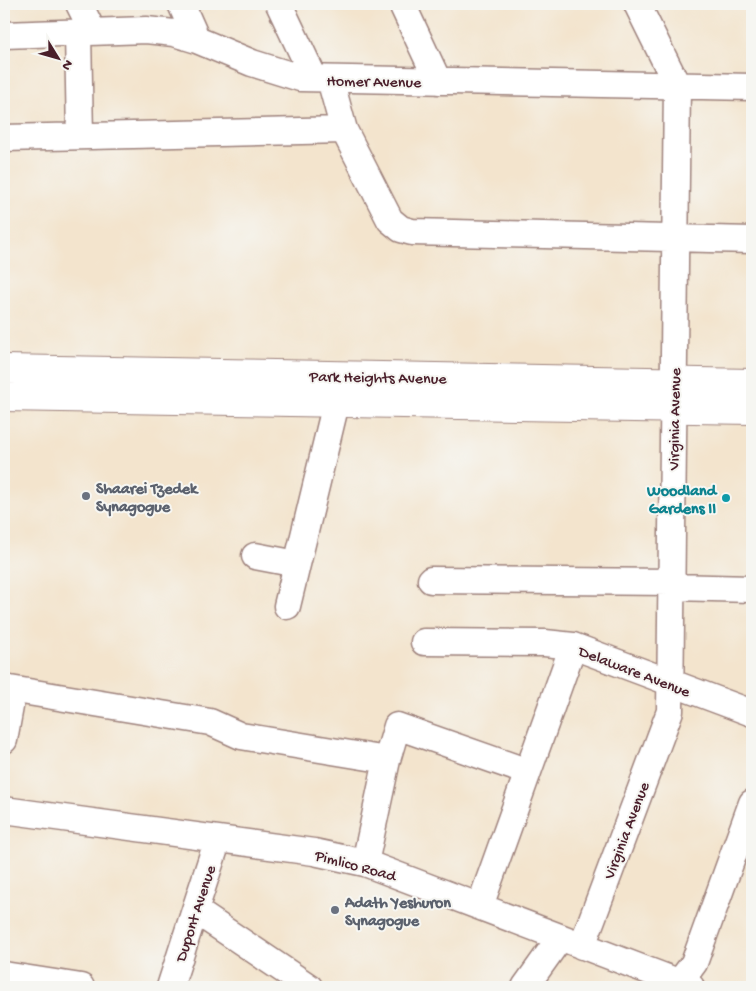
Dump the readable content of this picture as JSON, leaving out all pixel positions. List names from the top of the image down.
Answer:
{
  "streets": {
    "main road": ["Park Heights Avenue"],
    "street": [
      "Homer Avenue",
      "Virginia Avenue",
      "Delaware Avenue",
      "Pimlico Road",
      "Dupont Avenue"
    ]
  },
  "crossings": [
    ["Homer Avenue", "Virginia Avenue"],
    ["Park Heights Avenue", "Virginia Avenue"],
    ["Virginia Avenue", "Delaware Avenue"],
    ["Virginia Avenue", "Pimlico Road"],
    ["Pimlico Road", "Dupont Avenue"]
  ],
  "places": ["Shaarei Tzedek Synagogue", "Woodland Gardens II", "Adath Yeshuron Synagogue"],
  "north": "bottom right"
}
